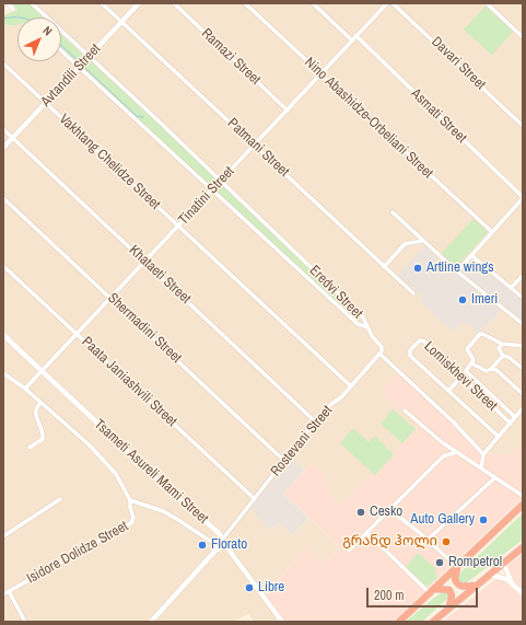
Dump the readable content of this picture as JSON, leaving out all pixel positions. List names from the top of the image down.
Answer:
{
  "streets": {
    "street": [
      "Ramazi Street",
      "Davari Street",
      "Avtandili Street",
      "Asmati Street",
      "Nino Abashidze-Orbeliani Street",
      "Patmani Street",
      "Vakhtang Chelidze Street",
      "Tinatini Street",
      "Khataeti Street",
      "Eredvi Street",
      "Shermadini Street",
      "Lomiskhevi Street",
      "Paata Janiashvili Street",
      "Rostevani Street",
      "Tsameti Asureli Mami Street",
      "Isidore Dolidze Street"
    ]
  },
  "crossings": [
    ["Ramazi Street", "Tinatini Street"],
    ["Avtandili Street", "Patmani Street"],
    ["Avtandili Street", "Vakhtang Chelidze Street"],
    ["Avtandili Street", "Khataeti Street"],
    ["Avtandili Street", "Eredvi Street"],
    ["Asmati Street", "Tinatini Street"],
    ["Nino Abashidze-Orbeliani Street", "Tinatini Street"],
    ["Patmani Street", "Tinatini Street"],
    ["Vakhtang Chelidze Street", "Tinatini Street"],
    ["Vakhtang Chelidze Street", "Rostevani Street"],
    ["Tinatini Street", "Khataeti Street"],
    ["Tinatini Street", "Eredvi Street"],
    ["Tinatini Street", "Shermadini Street"],
    ["Tinatini Street", "Paata Janiashvili Street"],
    ["Tinatini Street", "Tsameti Asureli Mami Street"],
    ["Khataeti Street", "Rostevani Street"],
    ["Shermadini Street", "Rostevani Street"],
    ["Paata Janiashvili Street", "Rostevani Street"],
    ["Rostevani Street", "Tsameti Asureli Mami Street"]
  ],
  "places": [
    "Artline wings",
    "Imeri",
    "Cesko",
    "Auto Gallery",
    "გრანდ ჰოლი",
    "Florato",
    "Rompetrol",
    "Libre"
  ],
  "scale_bar": "200 m",
  "north": "top right"
}
